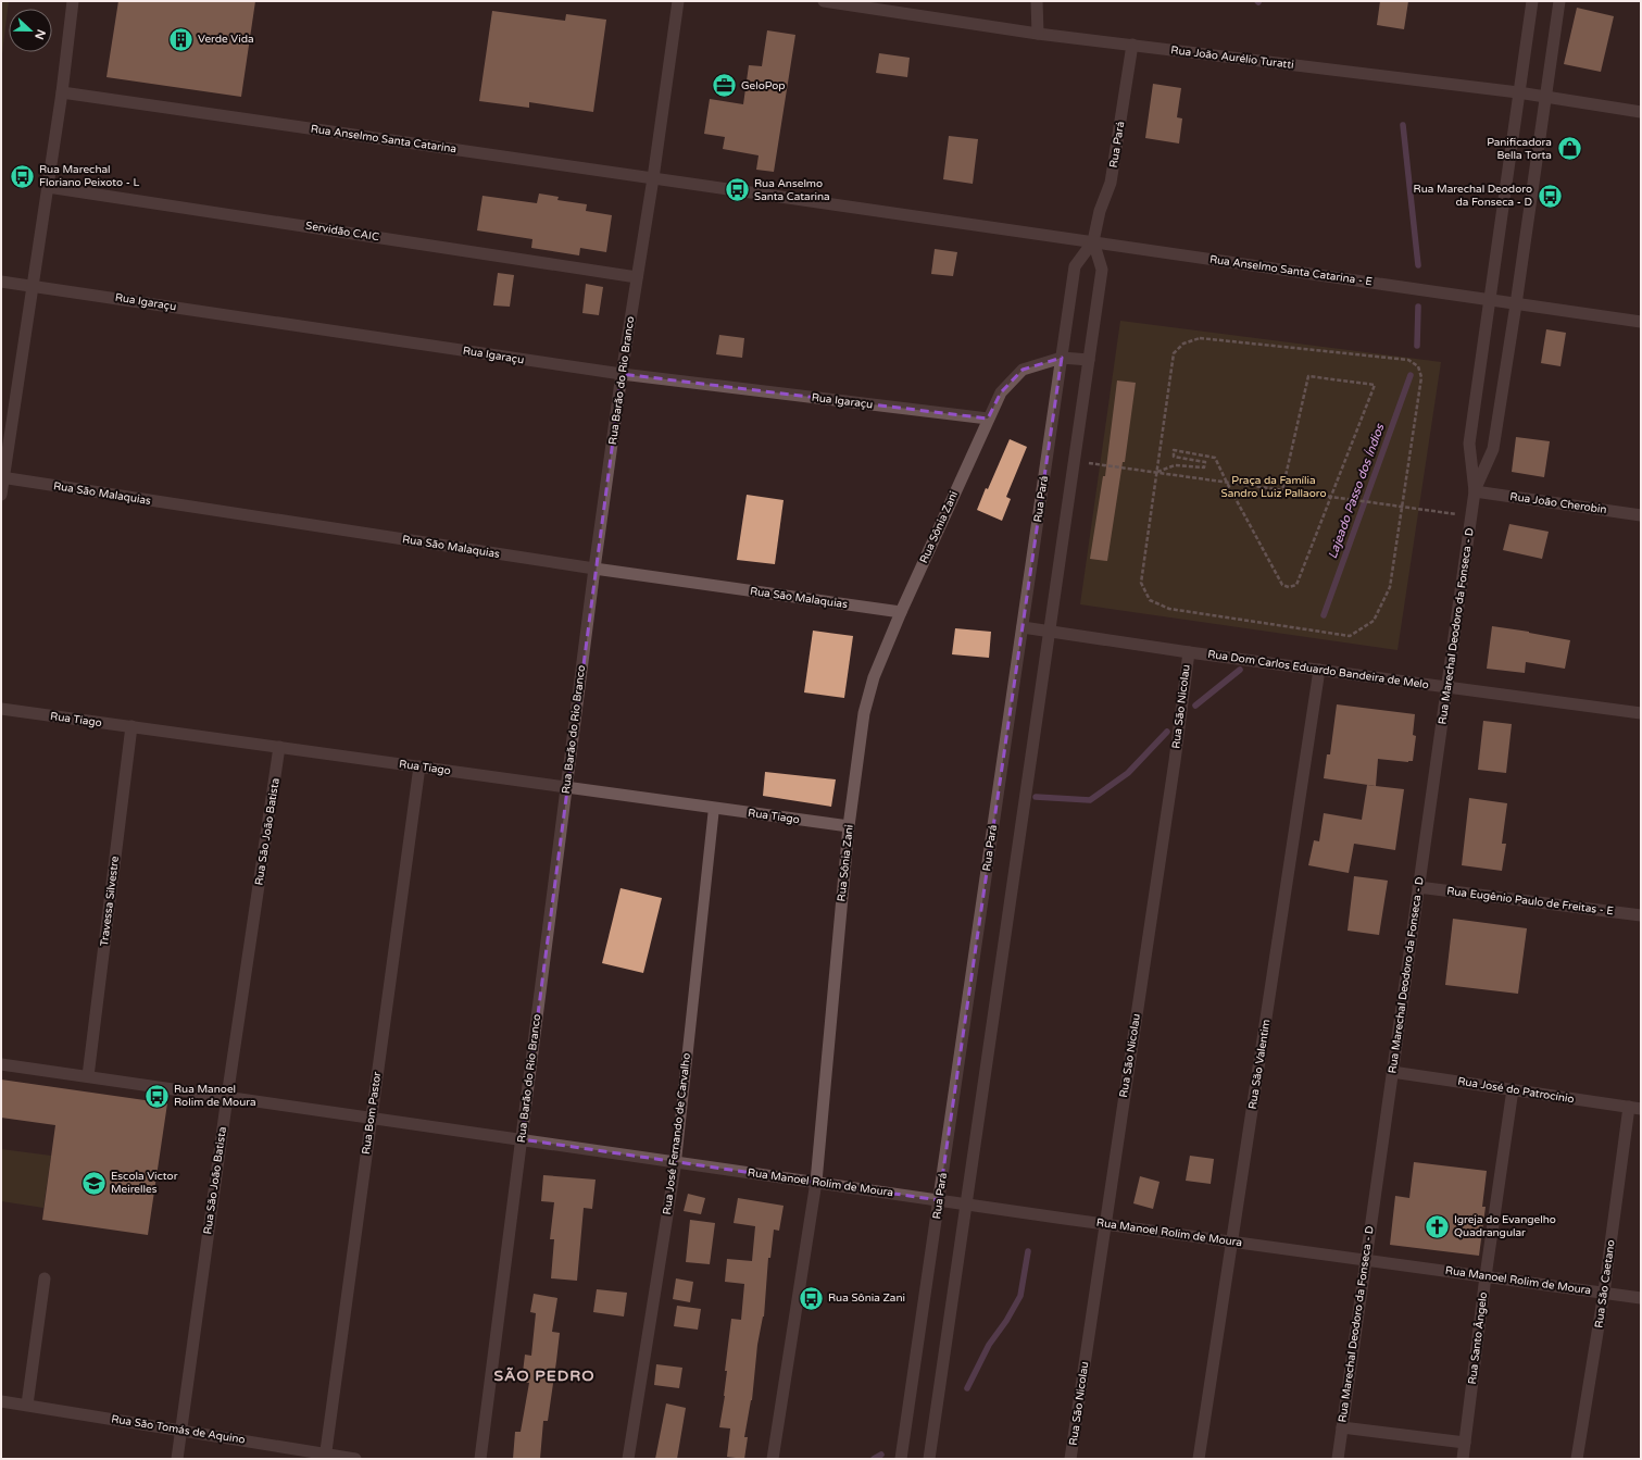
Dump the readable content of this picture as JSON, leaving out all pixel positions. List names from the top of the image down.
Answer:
{
  "streets": {
    "street": [
      "Rua João Aurélio Turatti",
      "Rua Anselmo Santa Catarina",
      "Rua Pará",
      "Servidão CAIC",
      "Rua Anselmo Santa Catarina - E",
      "Rua Igaraçu",
      "Rua Barão do Rio Branco",
      "Rua São Malaquias",
      "Rua João Cherobin",
      "Rua Sônia Zani",
      "Rua Marechal Deodoro da Fonseca - D",
      "Rua Dom Carlos Eduardo Bandeira de Melo",
      "Rua São Nicolau",
      "Rua Tiago",
      "Rua São João Batista",
      "Travessa Silvestre",
      "Rua Eugênio Paulo de Freitas - E",
      "Rua São Valentim",
      "Rua José do Patrocínio",
      "Rua Bom Pastor",
      "Rua José Fernando de Carvalho",
      "Rua Manoel Rolim de Moura",
      "Rua São Caetano",
      "Rua Santo Ângelo",
      "Rua São Tomás de Aquino"
    ]
  },
  "crossings": [
    ["Rua João Aurélio Turatti", "Rua Pará"],
    ["Rua João Aurélio Turatti", "Rua Marechal Deodoro da Fonseca - D"],
    ["Rua Anselmo Santa Catarina", "Rua Pará"],
    ["Rua Anselmo Santa Catarina", "Rua Anselmo Santa Catarina - E"],
    ["Rua Anselmo Santa Catarina", "Rua Barão do Rio Branco"],
    ["Rua Pará", "Rua Anselmo Santa Catarina - E"],
    ["Rua Pará", "Rua Sônia Zani"],
    ["Rua Pará", "Rua Dom Carlos Eduardo Bandeira de Melo"],
    ["Rua Pará", "Rua Manoel Rolim de Moura"],
    ["Servidão CAIC", "Rua Barão do Rio Branco"],
    ["Rua Anselmo Santa Catarina - E", "Rua Marechal Deodoro da Fonseca - D"],
    ["Rua Igaraçu", "Rua Barão do Rio Branco"],
    ["Rua Igaraçu", "Rua Sônia Zani"],
    ["Rua Barão do Rio Branco", "Rua São Malaquias"],
    ["Rua Barão do Rio Branco", "Rua Tiago"],
    ["Rua Barão do Rio Branco", "Rua Manoel Rolim de Moura"],
    ["Rua São Malaquias", "Rua Sônia Zani"],
    ["Rua João Cherobin", "Rua Marechal Deodoro da Fonseca - D"],
    ["Rua Sônia Zani", "Rua Tiago"],
    ["Rua Sônia Zani", "Rua Manoel Rolim de Moura"],
    ["Rua Marechal Deodoro da Fonseca - D", "Rua Dom Carlos Eduardo Bandeira de Melo"],
    ["Rua Marechal Deodoro da Fonseca - D", "Rua Eugênio Paulo de Freitas - E"],
    ["Rua Marechal Deodoro da Fonseca - D", "Rua José do Patrocínio"],
    ["Rua Marechal Deodoro da Fonseca - D", "Rua Manoel Rolim de Moura"],
    ["Rua Dom Carlos Eduardo Bandeira de Melo", "Rua São Nicolau"],
    ["Rua Dom Carlos Eduardo Bandeira de Melo", "Rua São Valentim"],
    ["Rua São Nicolau", "Rua Manoel Rolim de Moura"],
    ["Rua Tiago", "Rua São João Batista"],
    ["Rua Tiago", "Travessa Silvestre"],
    ["Rua Tiago", "Rua Bom Pastor"],
    ["Rua Tiago", "Rua José Fernando de Carvalho"],
    ["Rua São João Batista", "Rua Manoel Rolim de Moura"],
    ["Rua São João Batista", "Rua São Tomás de Aquino"],
    ["Travessa Silvestre", "Rua Manoel Rolim de Moura"],
    ["Rua São Valentim", "Rua Manoel Rolim de Moura"],
    ["Rua José do Patrocínio", "Rua São Caetano"],
    ["Rua José do Patrocínio", "Rua Santo Ângelo"],
    ["Rua Bom Pastor", "Rua Manoel Rolim de Moura"],
    ["Rua Bom Pastor", "Rua São Tomás de Aquino"],
    ["Rua José Fernando de Carvalho", "Rua Manoel Rolim de Moura"],
    ["Rua Manoel Rolim de Moura", "Rua São Caetano"],
    ["Rua Manoel Rolim de Moura", "Rua Santo Ângelo"]
  ],
  "districts": ["SÃO PEDRO"],
  "water": ["Lajeado Passo dos Índios"],
  "parks": ["Praça da Família Sandro Luiz Pallaoro"],
  "places": {
    "building": ["Verde Vida"],
    "office": ["GeloPop"],
    "shop": ["Panificadora Bella Torta"],
    "bus stop": [
      "Rua Marechal Floriano Peixoto - L",
      "Rua Anselmo Santa Catarina",
      "Rua Marechal Deodoro da Fonseca - D",
      "Rua Manoel Rolim de Moura",
      "Rua Sônia Zani"
    ],
    "school or university": ["Escola Victor Meirelles"],
    "church": ["Igreja do Evangelho Quadrangular"]
  },
  "north": "right"
}
